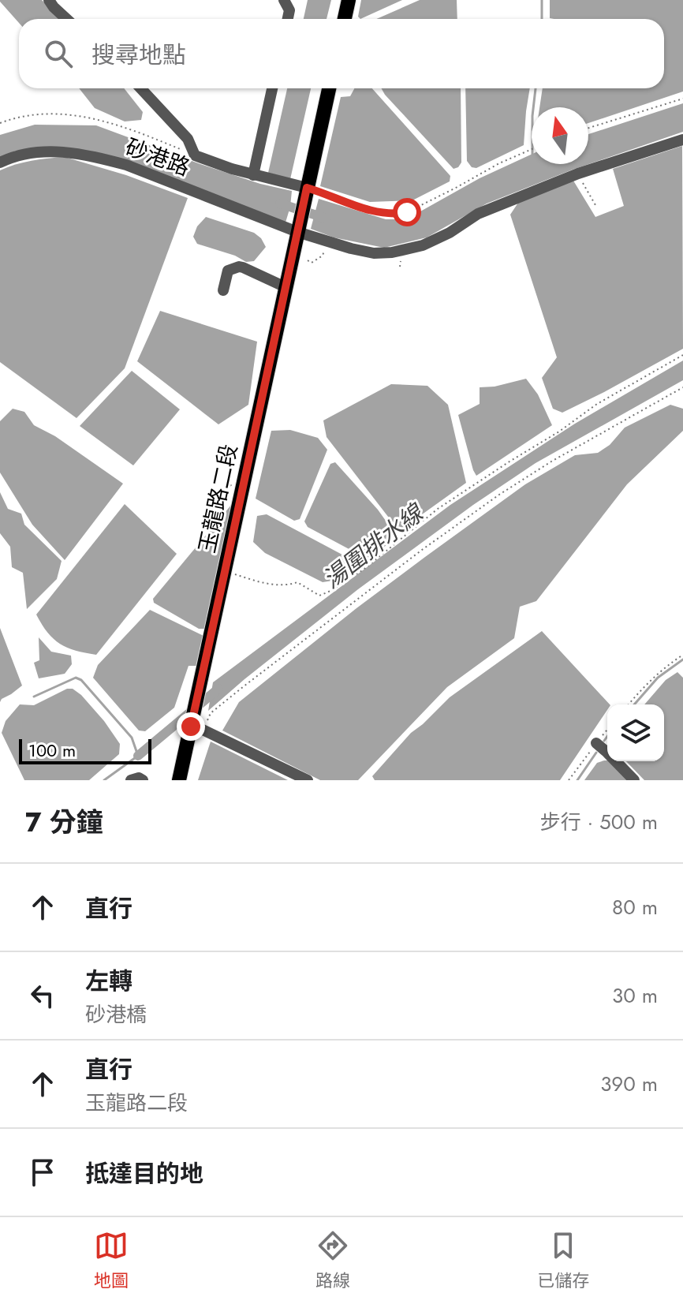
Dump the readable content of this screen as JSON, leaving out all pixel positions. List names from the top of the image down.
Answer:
{
  "streets": {
    "main road": ["玉龍路二段"],
    "street": ["砂港路"]
  },
  "crossings": [
    ["砂港路", "玉龍路二段"]
  ],
  "water": ["湯圍排水線"],
  "scale_bar": "100 m",
  "north": "top",
  "page": {
    "search": "搜尋地點",
    "scale": "100 m",
    "heading": ["7 分鐘", "步行 · 500 m"],
    "list": [
      ["直行", "80 m"],
      ["左轉", "砂港橋", "30 m"],
      ["直行", "玉龍路二段", "390 m"],
      "抵達目的地"
    ],
    "nav": ["地圖", "路線", "已儲存"]
  }
}
